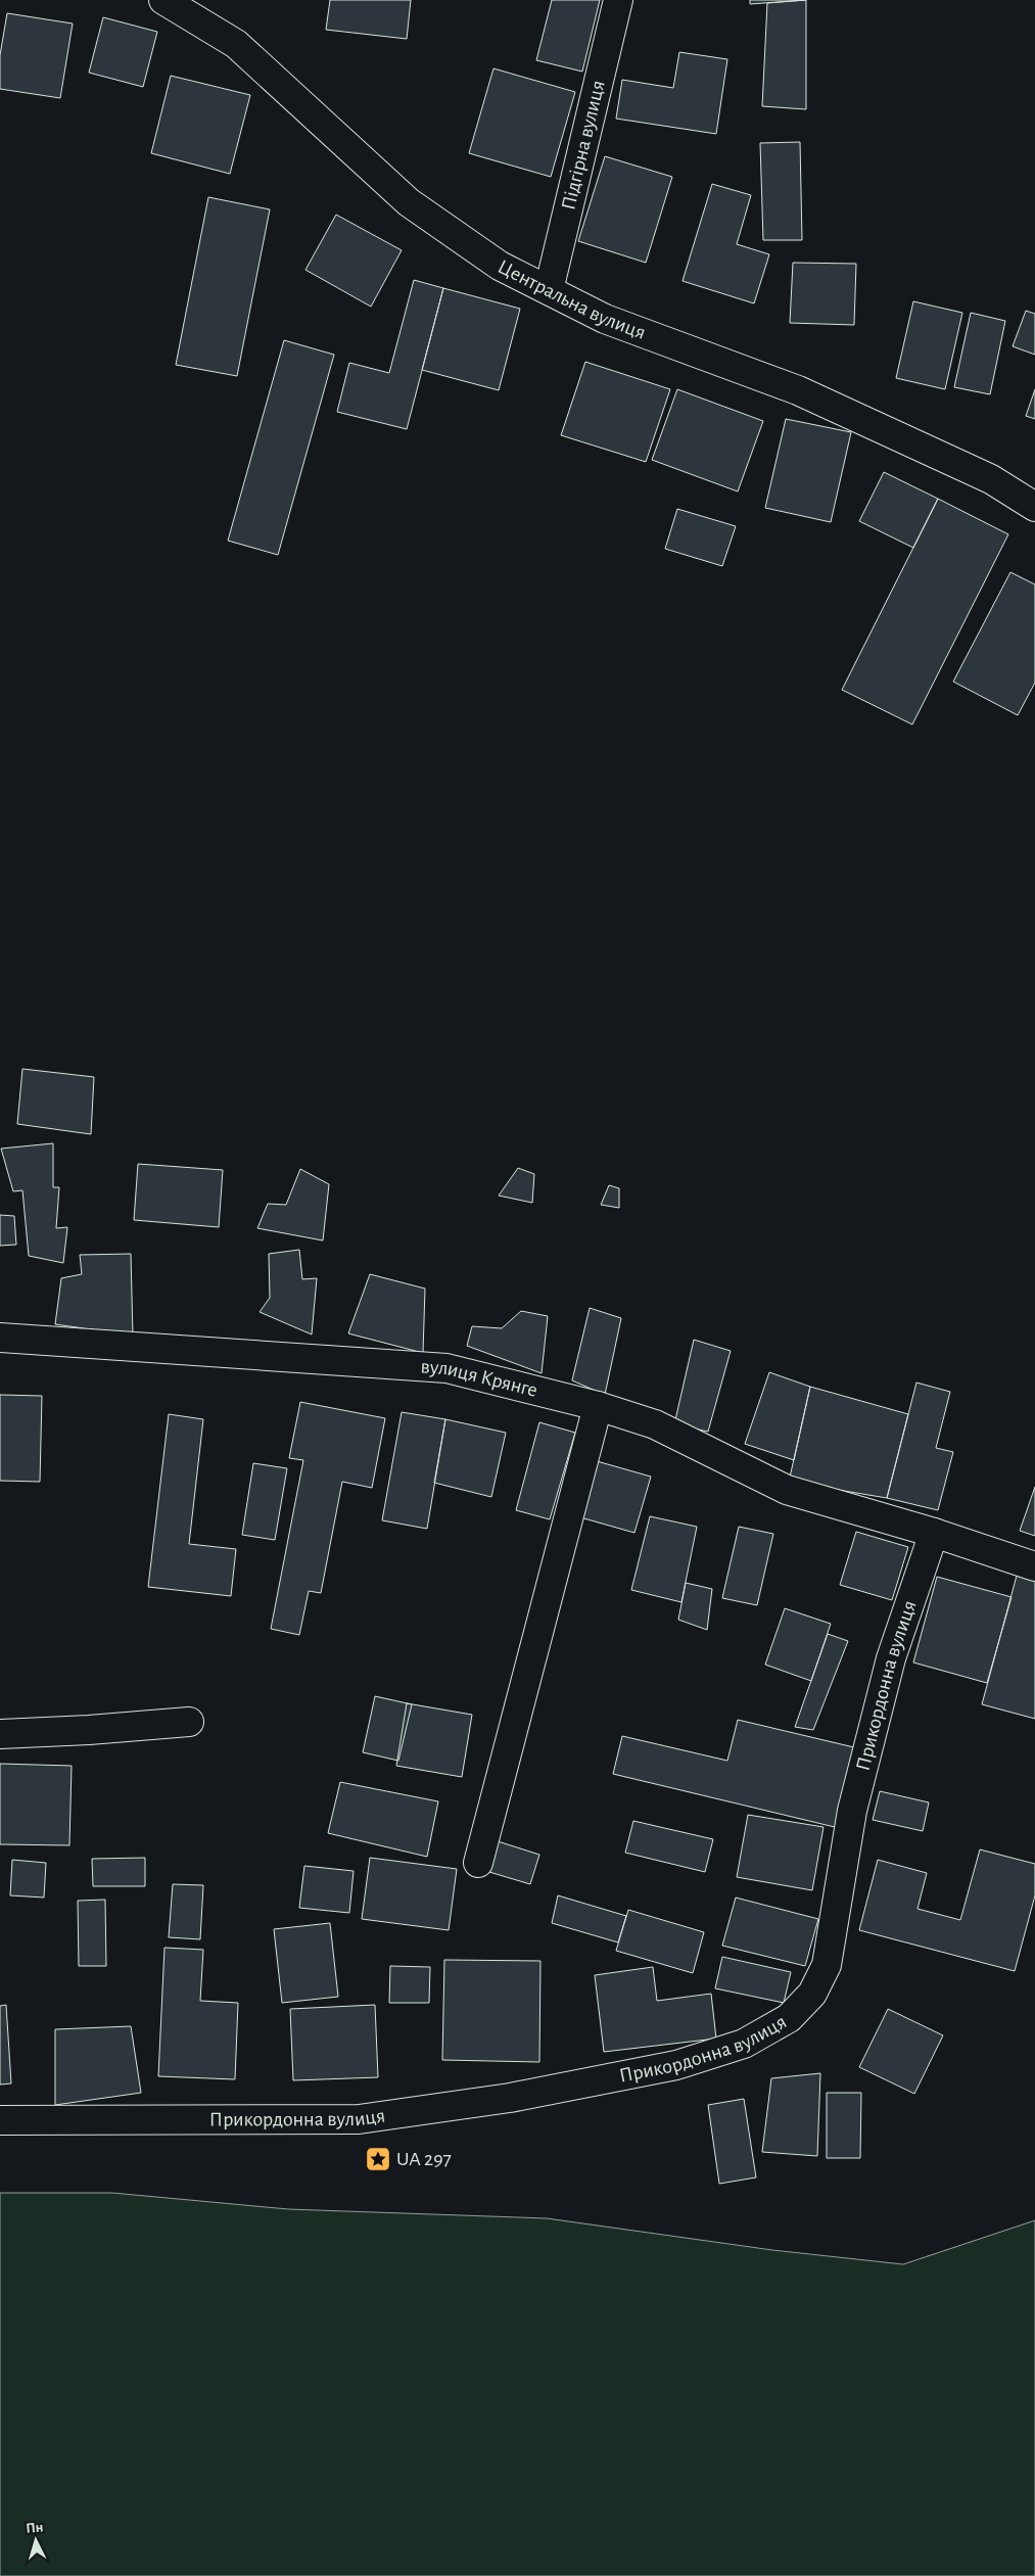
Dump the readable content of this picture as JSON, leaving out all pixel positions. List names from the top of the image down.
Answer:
{
  "streets": {
    "street": [
      "Підгірна вулиця",
      "Центральна вулиця",
      "вулиця Крянге",
      "Прикордонна вулиця"
    ]
  },
  "crossings": [
    ["Підгірна вулиця", "Центральна вулиця"],
    ["вулиця Крянге", "Прикордонна вулиця"]
  ],
  "places": {
    "place": ["UA 297"]
  },
  "north": "top"
}
